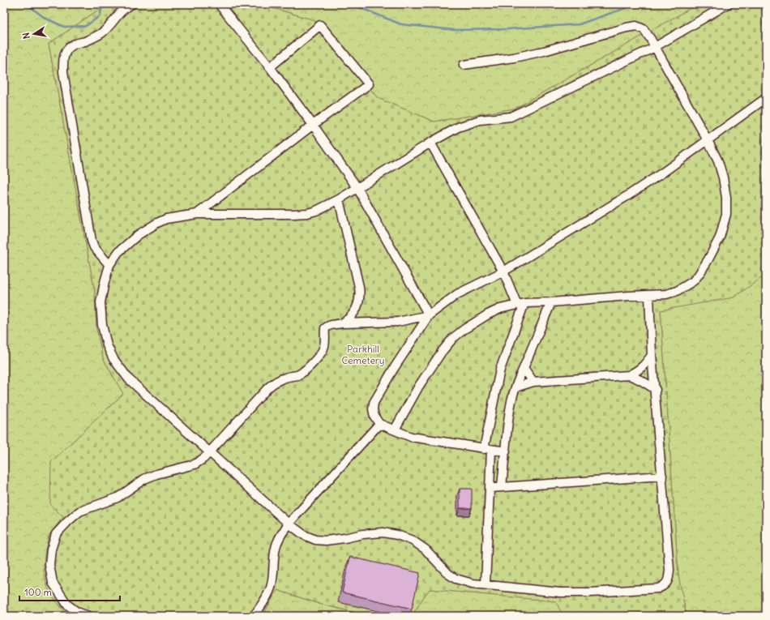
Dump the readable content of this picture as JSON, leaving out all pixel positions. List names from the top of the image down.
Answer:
{
  "parks": ["Parkhill Cemetery"],
  "scale_bar": "100 m",
  "north": "left"
}
